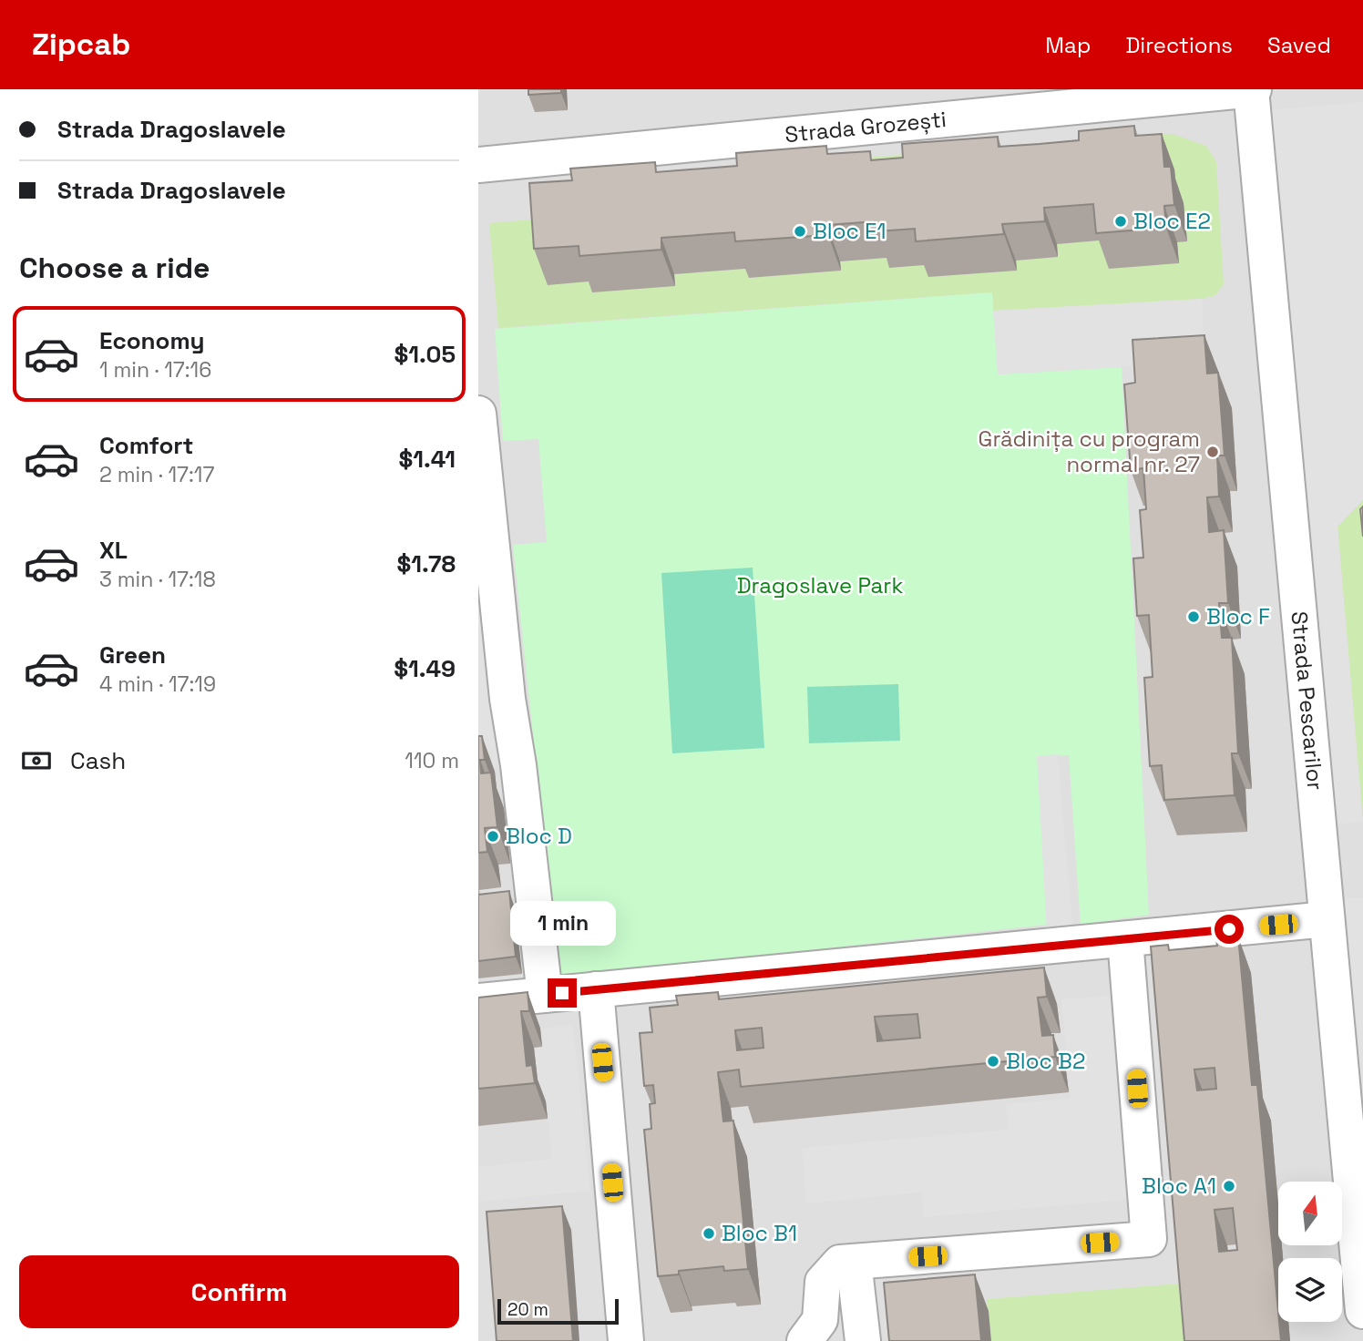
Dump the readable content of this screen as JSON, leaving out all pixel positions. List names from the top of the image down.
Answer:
{
  "streets": {
    "street": ["Strada Grozești", "Strada Pescarilor"]
  },
  "crossings": [
    ["Strada Grozești", "Strada Pescarilor"]
  ],
  "parks": ["Dragoslave Park"],
  "places": [
    "Bloc E2",
    "Bloc E1",
    "Grădinița cu program normal nr. 27",
    "Bloc F",
    "Bloc D",
    "Bloc B2",
    "Bloc A1",
    "Bloc B1"
  ],
  "scale_bar": "20 m",
  "north": "top",
  "page": {
    "header": "Zipcab",
    "nav": ["Map", "Directions", "Saved"],
    "banner": ["Strada Dragoslavele", "Strada Dragoslavele"],
    "heading": "Choose a ride",
    "list": [
      {
        "name": "Economy",
        "note": "1 min · 17:16",
        "value": "$1.05"
      },
      {
        "name": "Comfort",
        "note": "2 min · 17:17",
        "value": "$1.41"
      },
      {
        "name": "XL",
        "note": "3 min · 17:18",
        "value": "$1.78"
      },
      {
        "name": "Green",
        "note": "4 min · 17:19",
        "value": "$1.49"
      }
    ],
    "pay": ["Cash", "110 m"],
    "bubble": "1 min",
    "buttons": "Confirm",
    "scale": "20 m"
  }
}
